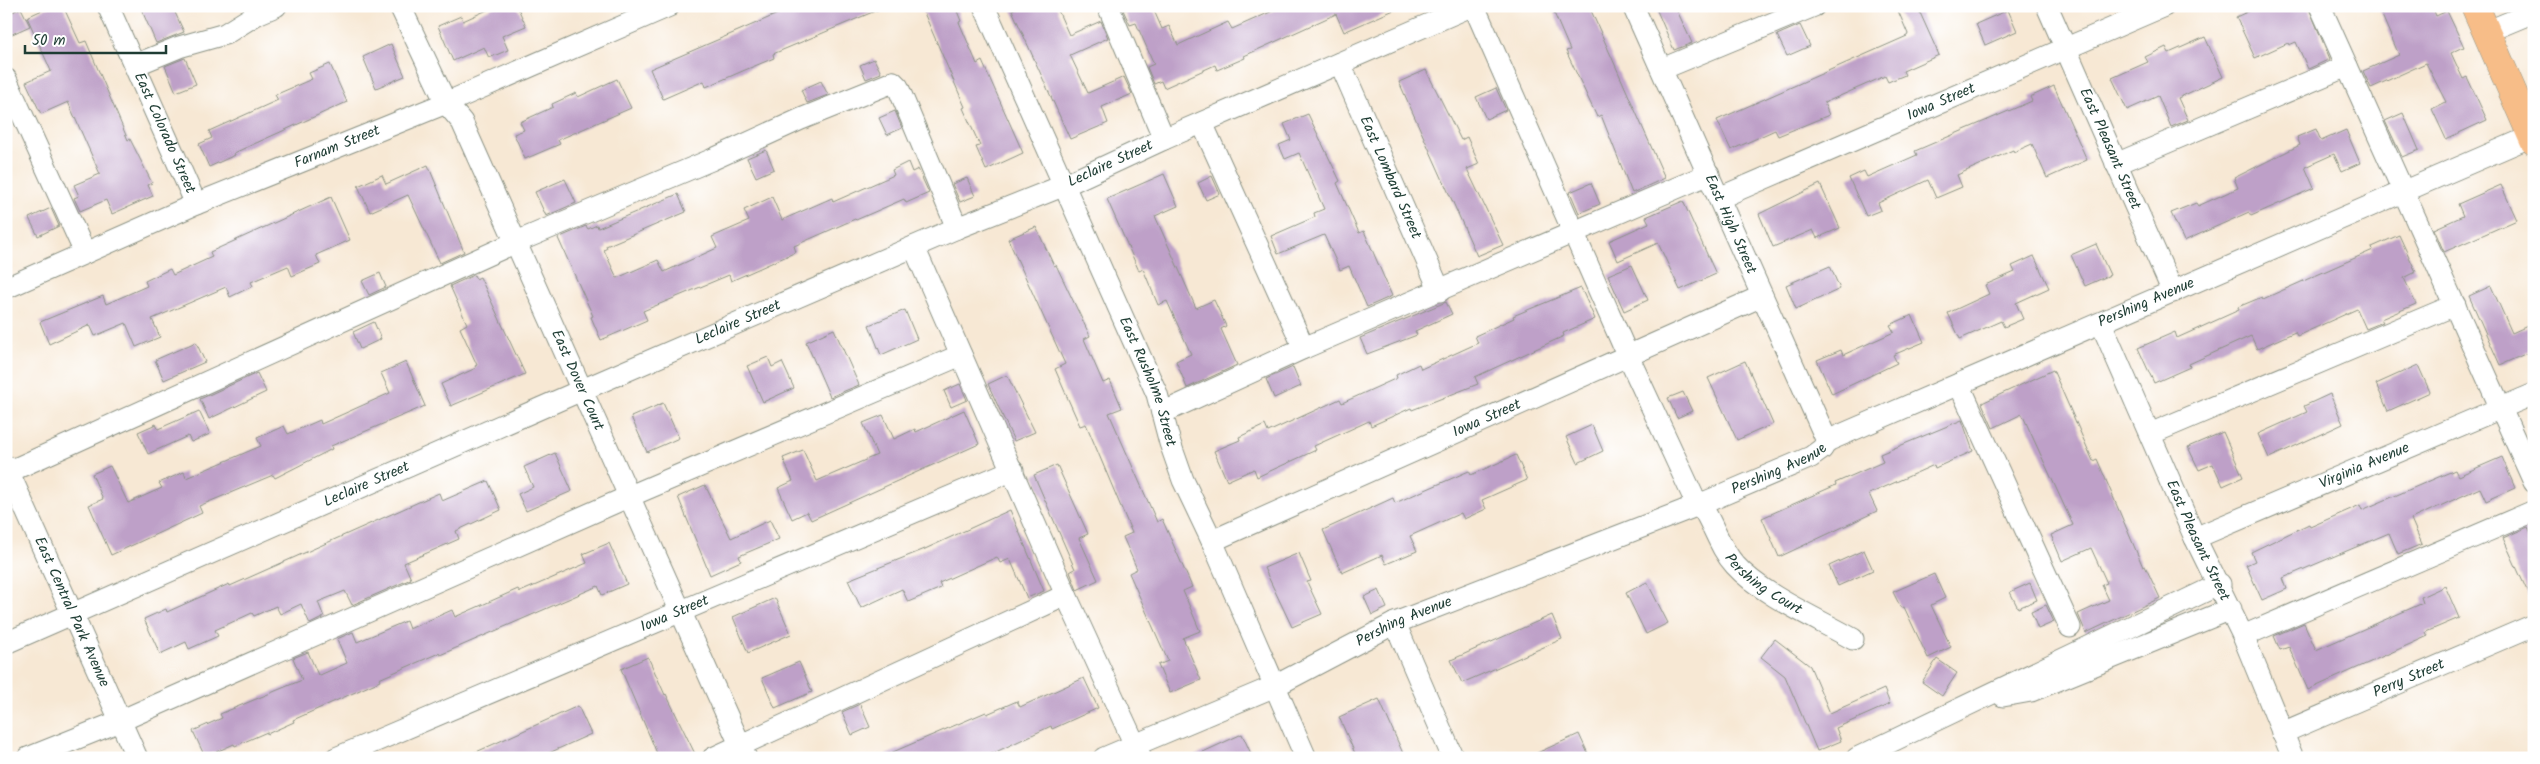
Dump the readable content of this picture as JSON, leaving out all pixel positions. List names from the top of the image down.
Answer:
{
  "streets": {
    "street": [
      "Iowa Street",
      "East Colorado Street",
      "Farnam Street",
      "East Pleasant Street",
      "Leclaire Street",
      "East Lombard Street",
      "East High Street",
      "Pershing Avenue",
      "East Dover Court",
      "East Rusholme Street",
      "Virginia Avenue",
      "Pershing Court",
      "East Central Park Avenue",
      "Perry Street"
    ]
  },
  "crossings": [
    ["Iowa Street", "East Pleasant Street"],
    ["Iowa Street", "East High Street"],
    ["Iowa Street", "East Dover Court"],
    ["Iowa Street", "East Rusholme Street"],
    ["Iowa Street", "Pershing Court"],
    ["East Colorado Street", "Farnam Street"],
    ["Farnam Street", "East Dover Court"],
    ["East Pleasant Street", "Pershing Avenue"],
    ["East Pleasant Street", "Virginia Avenue"],
    ["East Pleasant Street", "Perry Street"],
    ["Leclaire Street", "East Lombard Street"],
    ["Leclaire Street", "East Dover Court"],
    ["Leclaire Street", "East Rusholme Street"],
    ["Leclaire Street", "Pershing Court"],
    ["Leclaire Street", "East Central Park Avenue"],
    ["East High Street", "Pershing Avenue"],
    ["Pershing Avenue", "East Rusholme Street"],
    ["Pershing Avenue", "Pershing Court"]
  ],
  "scale_bar": "50 m"
}
